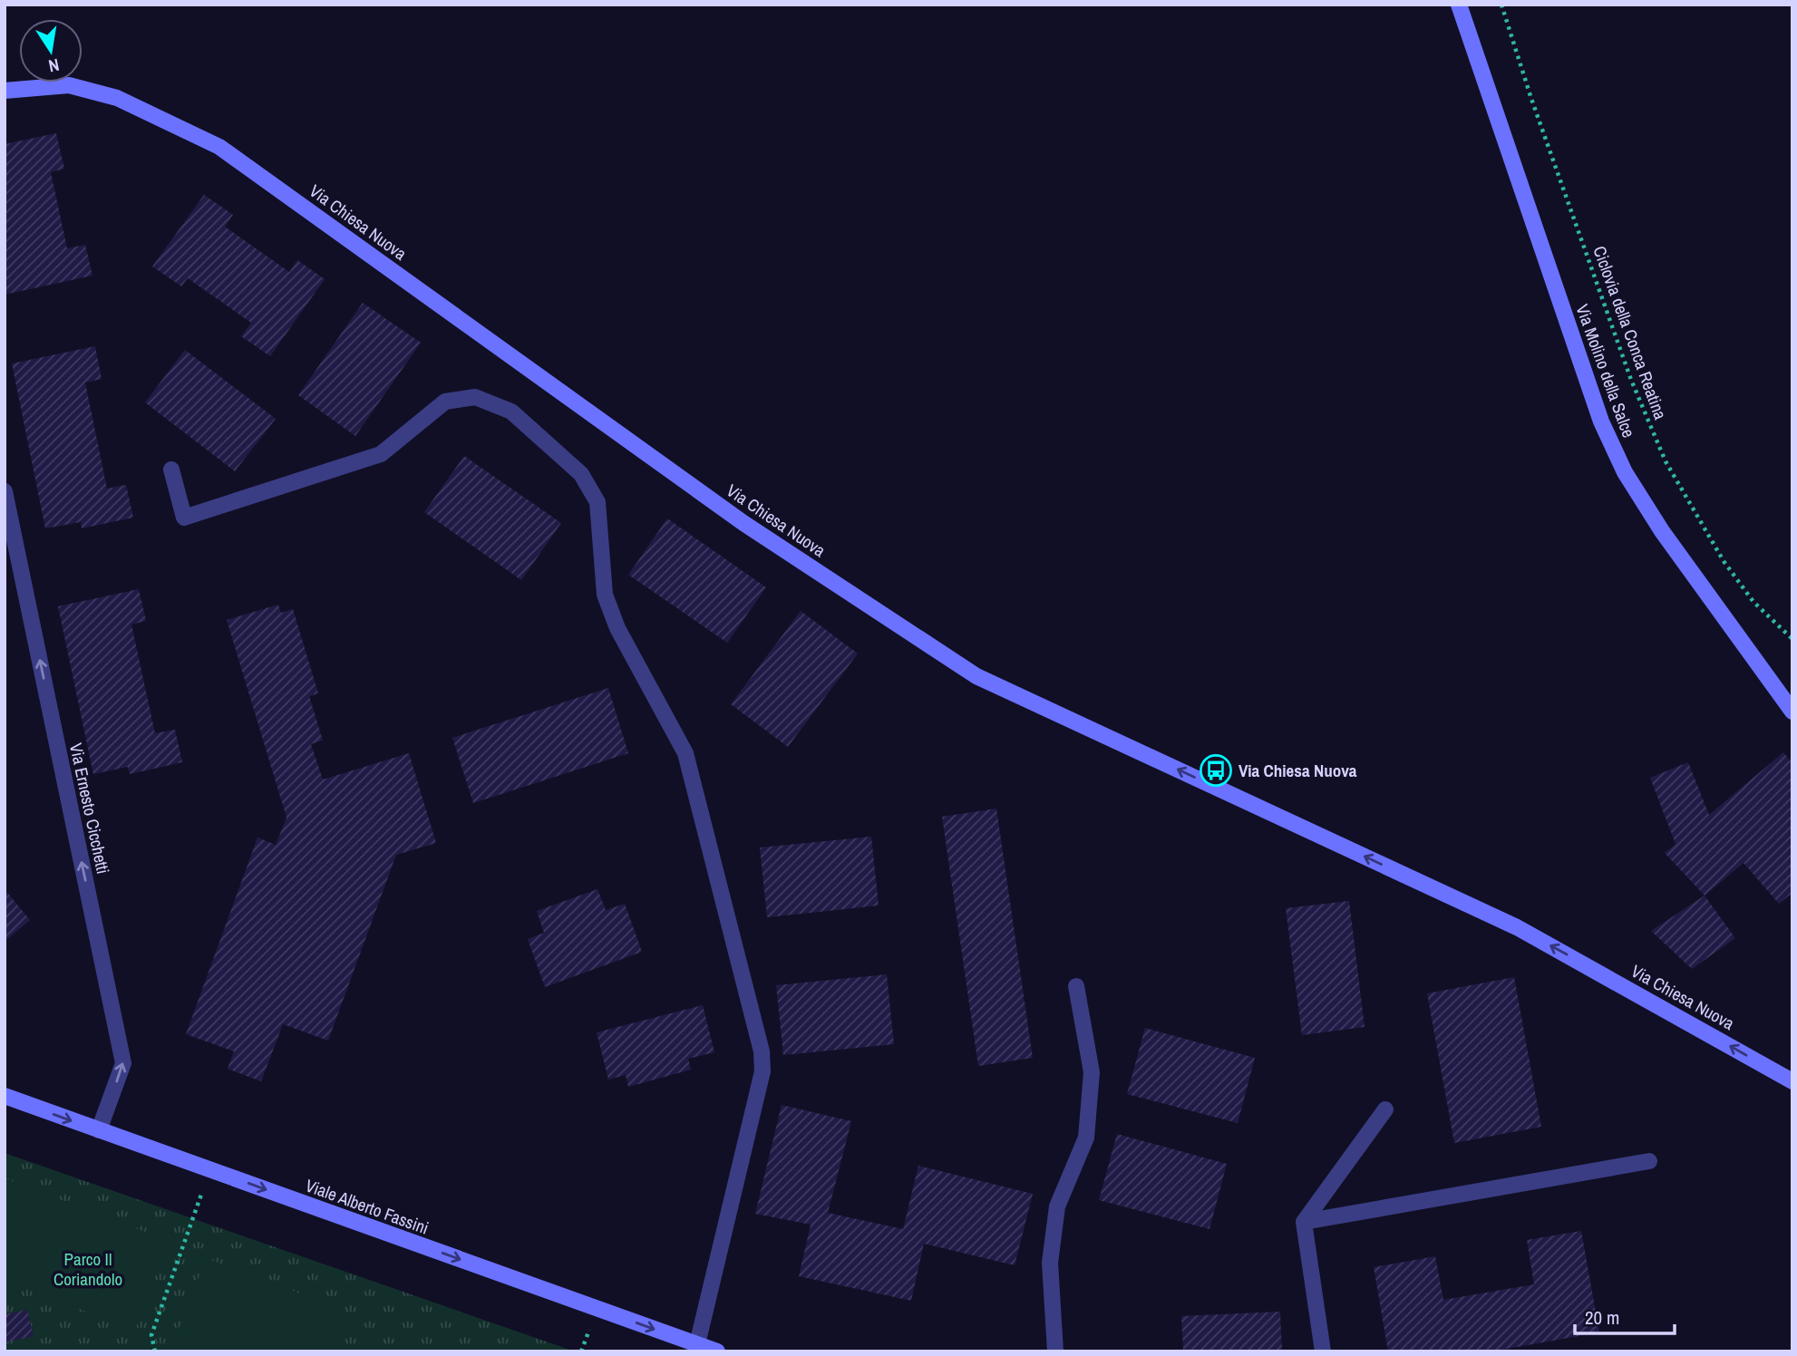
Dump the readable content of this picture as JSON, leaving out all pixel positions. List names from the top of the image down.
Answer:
{
  "streets": {
    "main road": ["Via Chiesa Nuova", "Via Molino della Salce", "Viale Alberto Fassini"],
    "street": ["Via Ernesto Cicchetti"],
    "path": ["Ciclovia della Conca Reatina"]
  },
  "crossings": [
    ["Via Ernesto Cicchetti", "Viale Alberto Fassini"]
  ],
  "one_way": ["Via Chiesa Nuova", "Via Ernesto Cicchetti", "Viale Alberto Fassini"],
  "parks": ["Parco Il Coriandolo"],
  "places": {
    "bus stop": ["Via Chiesa Nuova"]
  },
  "scale_bar": "20 m",
  "north": "bottom"
}
